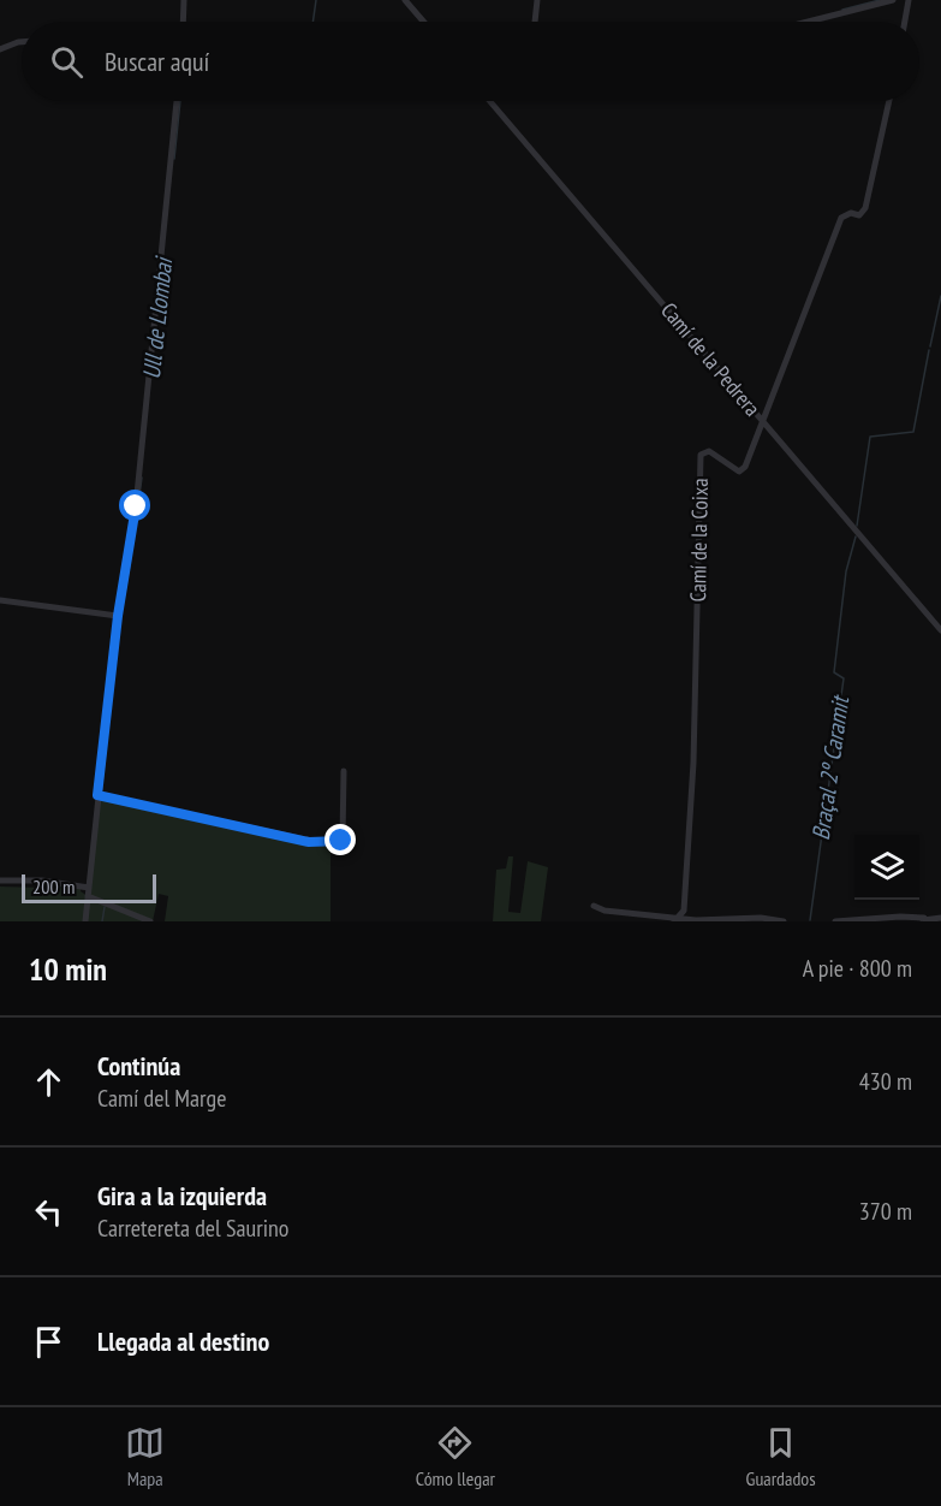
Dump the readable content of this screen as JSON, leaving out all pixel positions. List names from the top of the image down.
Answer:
{
  "streets": {
    "street": ["Camí de la Pedrera", "Camí de la Coixa"]
  },
  "crossings": [
    ["Camí de la Pedrera", "Camí de la Coixa"]
  ],
  "water": ["Ull de Llombai", "Braçal 2º Caramit"],
  "scale_bar": "200 m",
  "page": {
    "search": "Buscar aquí",
    "scale": "200 m",
    "heading": ["10 min", "A pie · 800 m"],
    "list": [
      ["Continúa", "Camí del Marge", "430 m"],
      ["Gira a la izquierda", "Carretereta del Saurino", "370 m"],
      "Llegada al destino"
    ],
    "nav": ["Mapa", "Cómo llegar", "Guardados"]
  }
}
